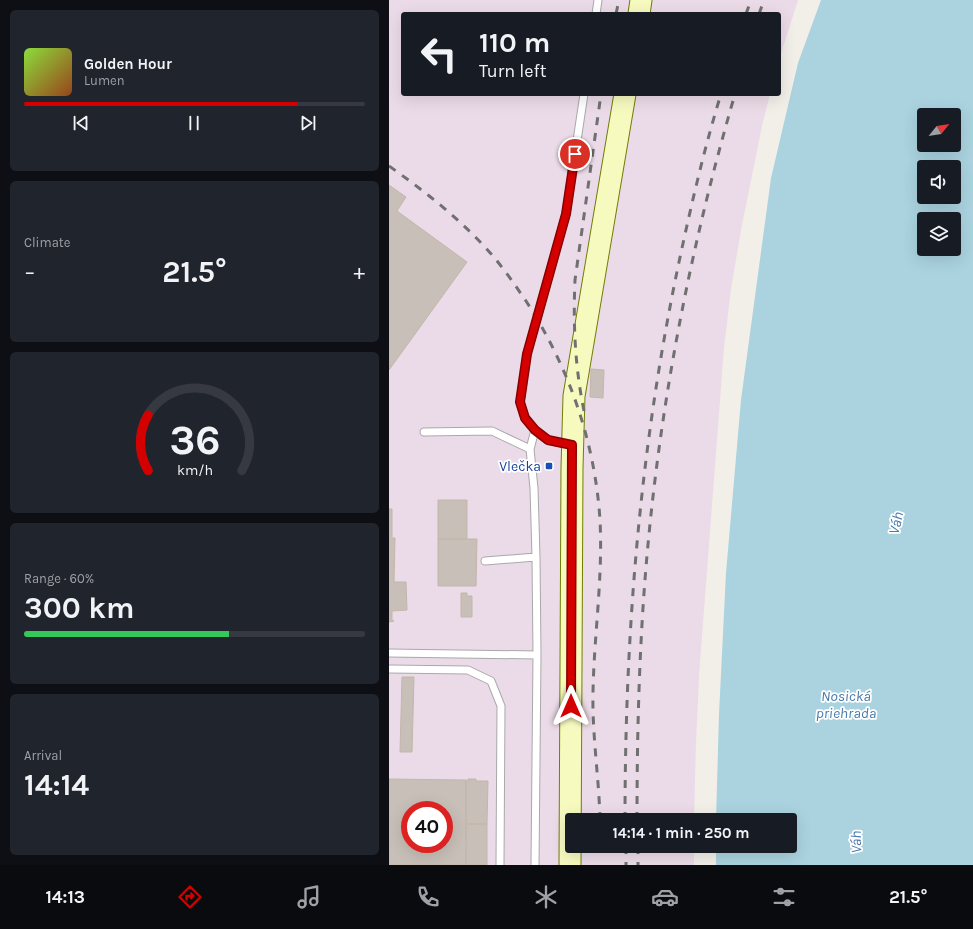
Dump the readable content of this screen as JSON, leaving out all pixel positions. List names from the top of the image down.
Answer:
{
  "water": ["Váh", "Nosická priehrada"],
  "places": {
    "transit": ["Vlečka"]
  },
  "north": "top right",
  "page": {
    "turn": ["110 m", "Turn left"],
    "song": ["Golden Hour", "Lumen"],
    "tile": [
      "Climate",
      ["Range · 60%", "300 km"],
      ["Arrival", "14:14"]
    ],
    "heat": ["−", "21.5°", "+"],
    "limit": "40",
    "trip": "14:14 · 1 min · 250 m",
    "tabs": ["14:13", "21.5°"],
    "gauge": ["36", "km/h"]
  }
}
